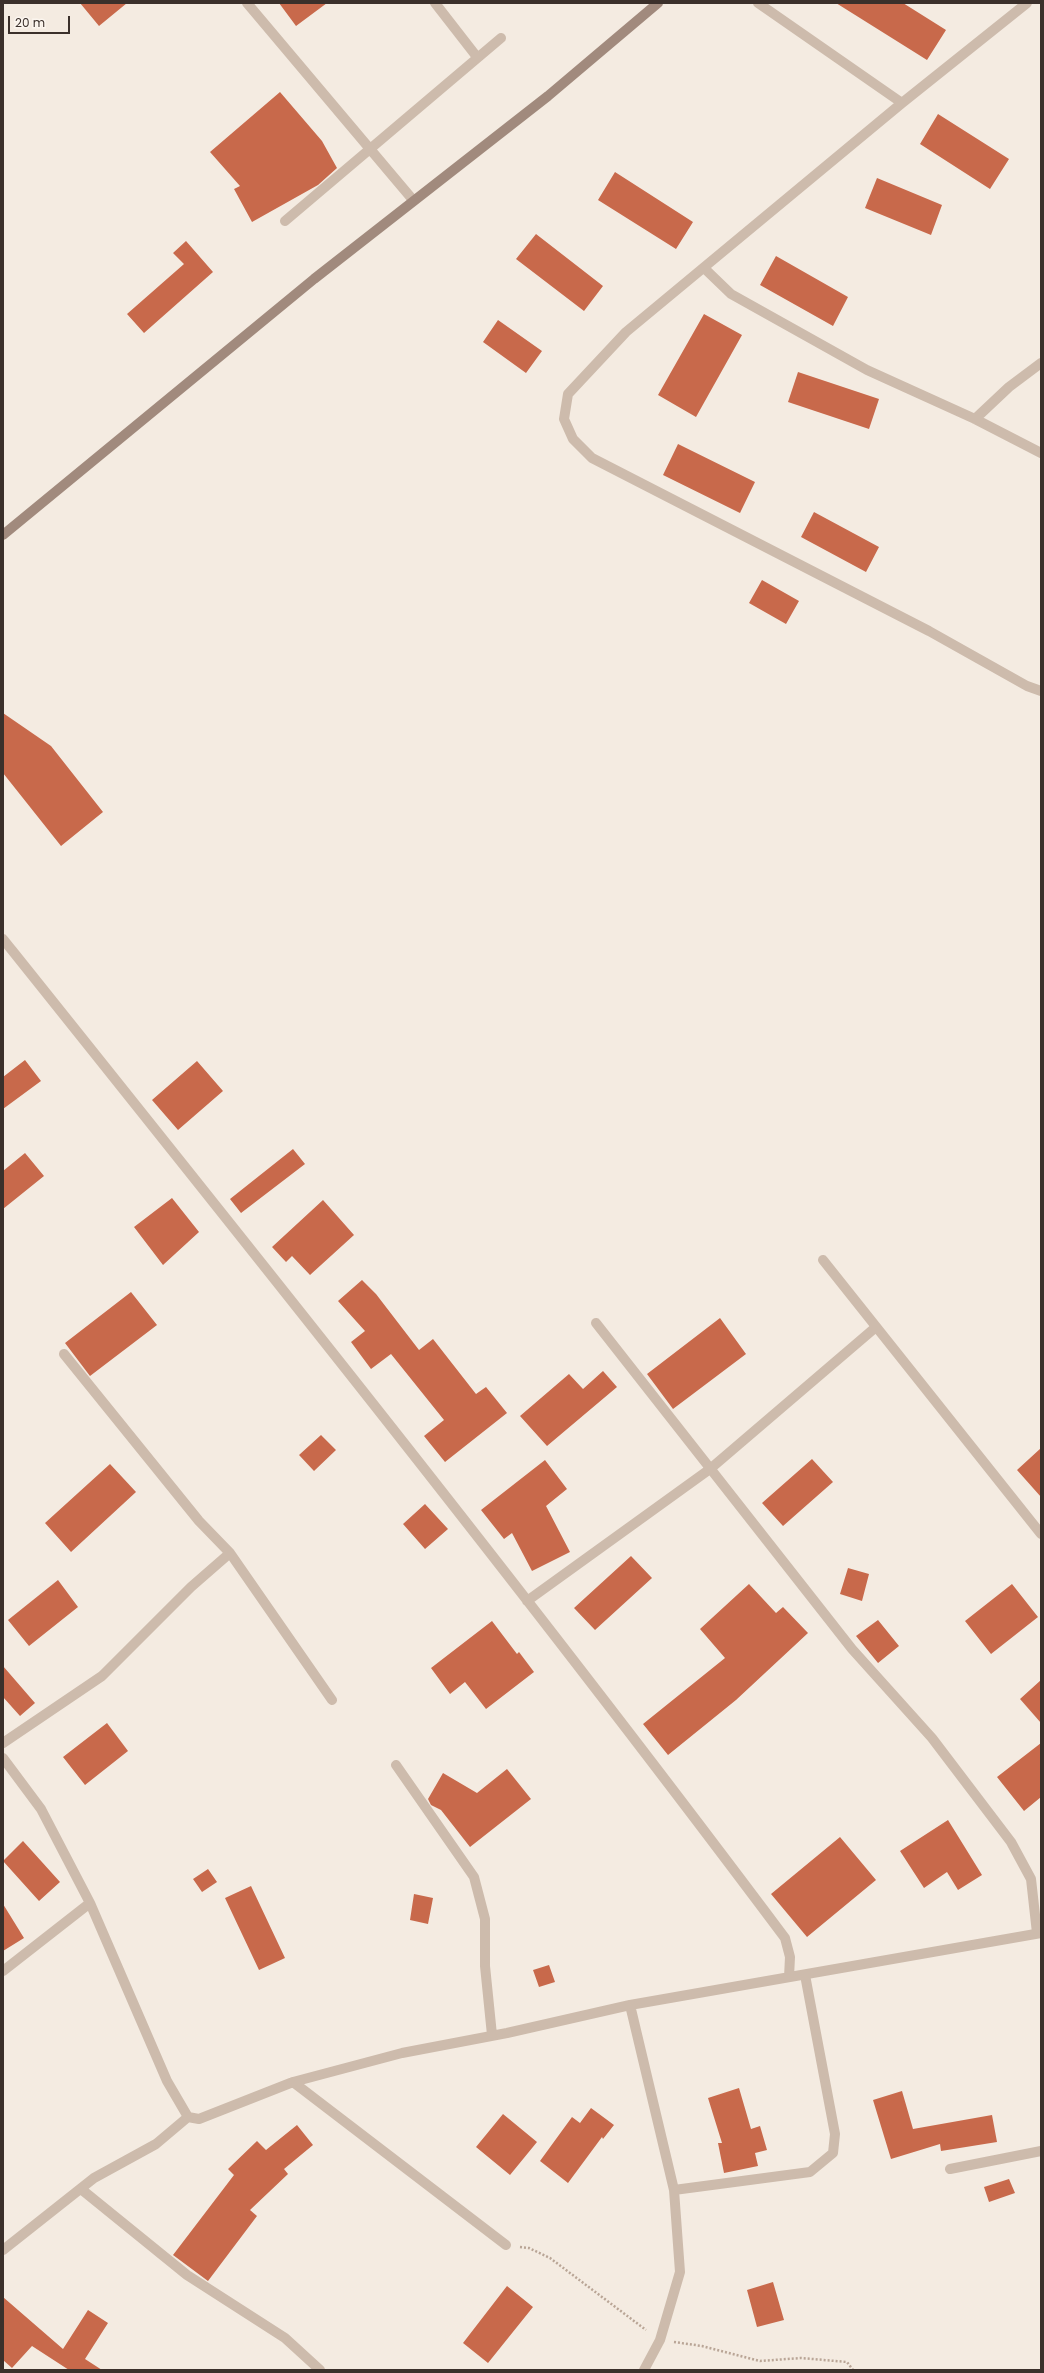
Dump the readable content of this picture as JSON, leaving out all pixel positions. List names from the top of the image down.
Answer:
{
  "scale_bar": "20 m"
}
